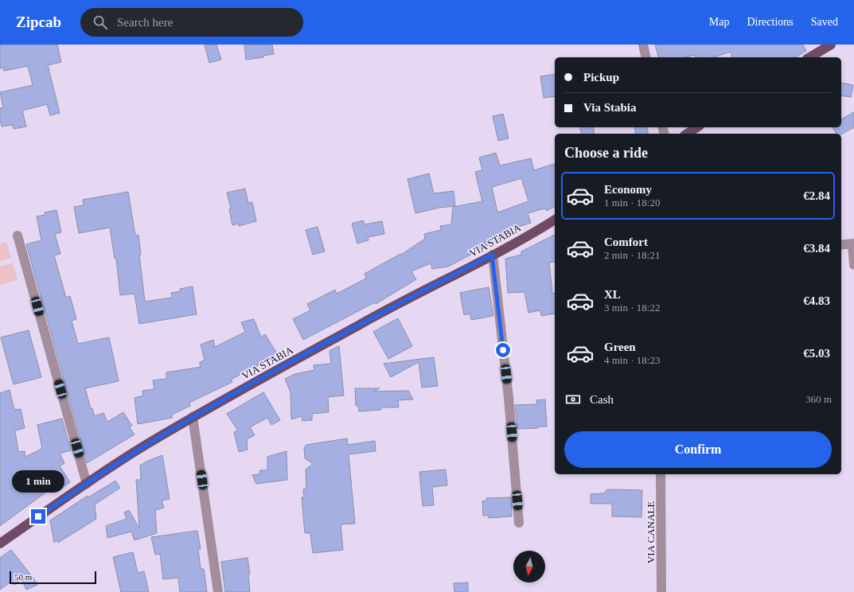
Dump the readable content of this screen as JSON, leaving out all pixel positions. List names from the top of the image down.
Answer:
{
  "streets": {
    "main road": ["VIA STABIA"],
    "street": ["VIA CANALE"]
  },
  "scale_bar": "50 m",
  "north": "bottom",
  "page": {
    "header": "Zipcab",
    "search": "Search here",
    "nav": ["Map", "Directions", "Saved"],
    "banner": ["Pickup", "Via Stabia"],
    "heading": "Choose a ride",
    "list": [
      {
        "name": "Economy",
        "note": "1 min · 18:20",
        "value": "€2.84"
      },
      {
        "name": "Comfort",
        "note": "2 min · 18:21",
        "value": "€3.84"
      },
      {
        "name": "XL",
        "note": "3 min · 18:22",
        "value": "€4.83"
      },
      {
        "name": "Green",
        "note": "4 min · 18:23",
        "value": "€5.03"
      }
    ],
    "pay": ["Cash", "360 m"],
    "buttons": "Confirm",
    "bubble": "1 min",
    "scale": "50 m"
  }
}
